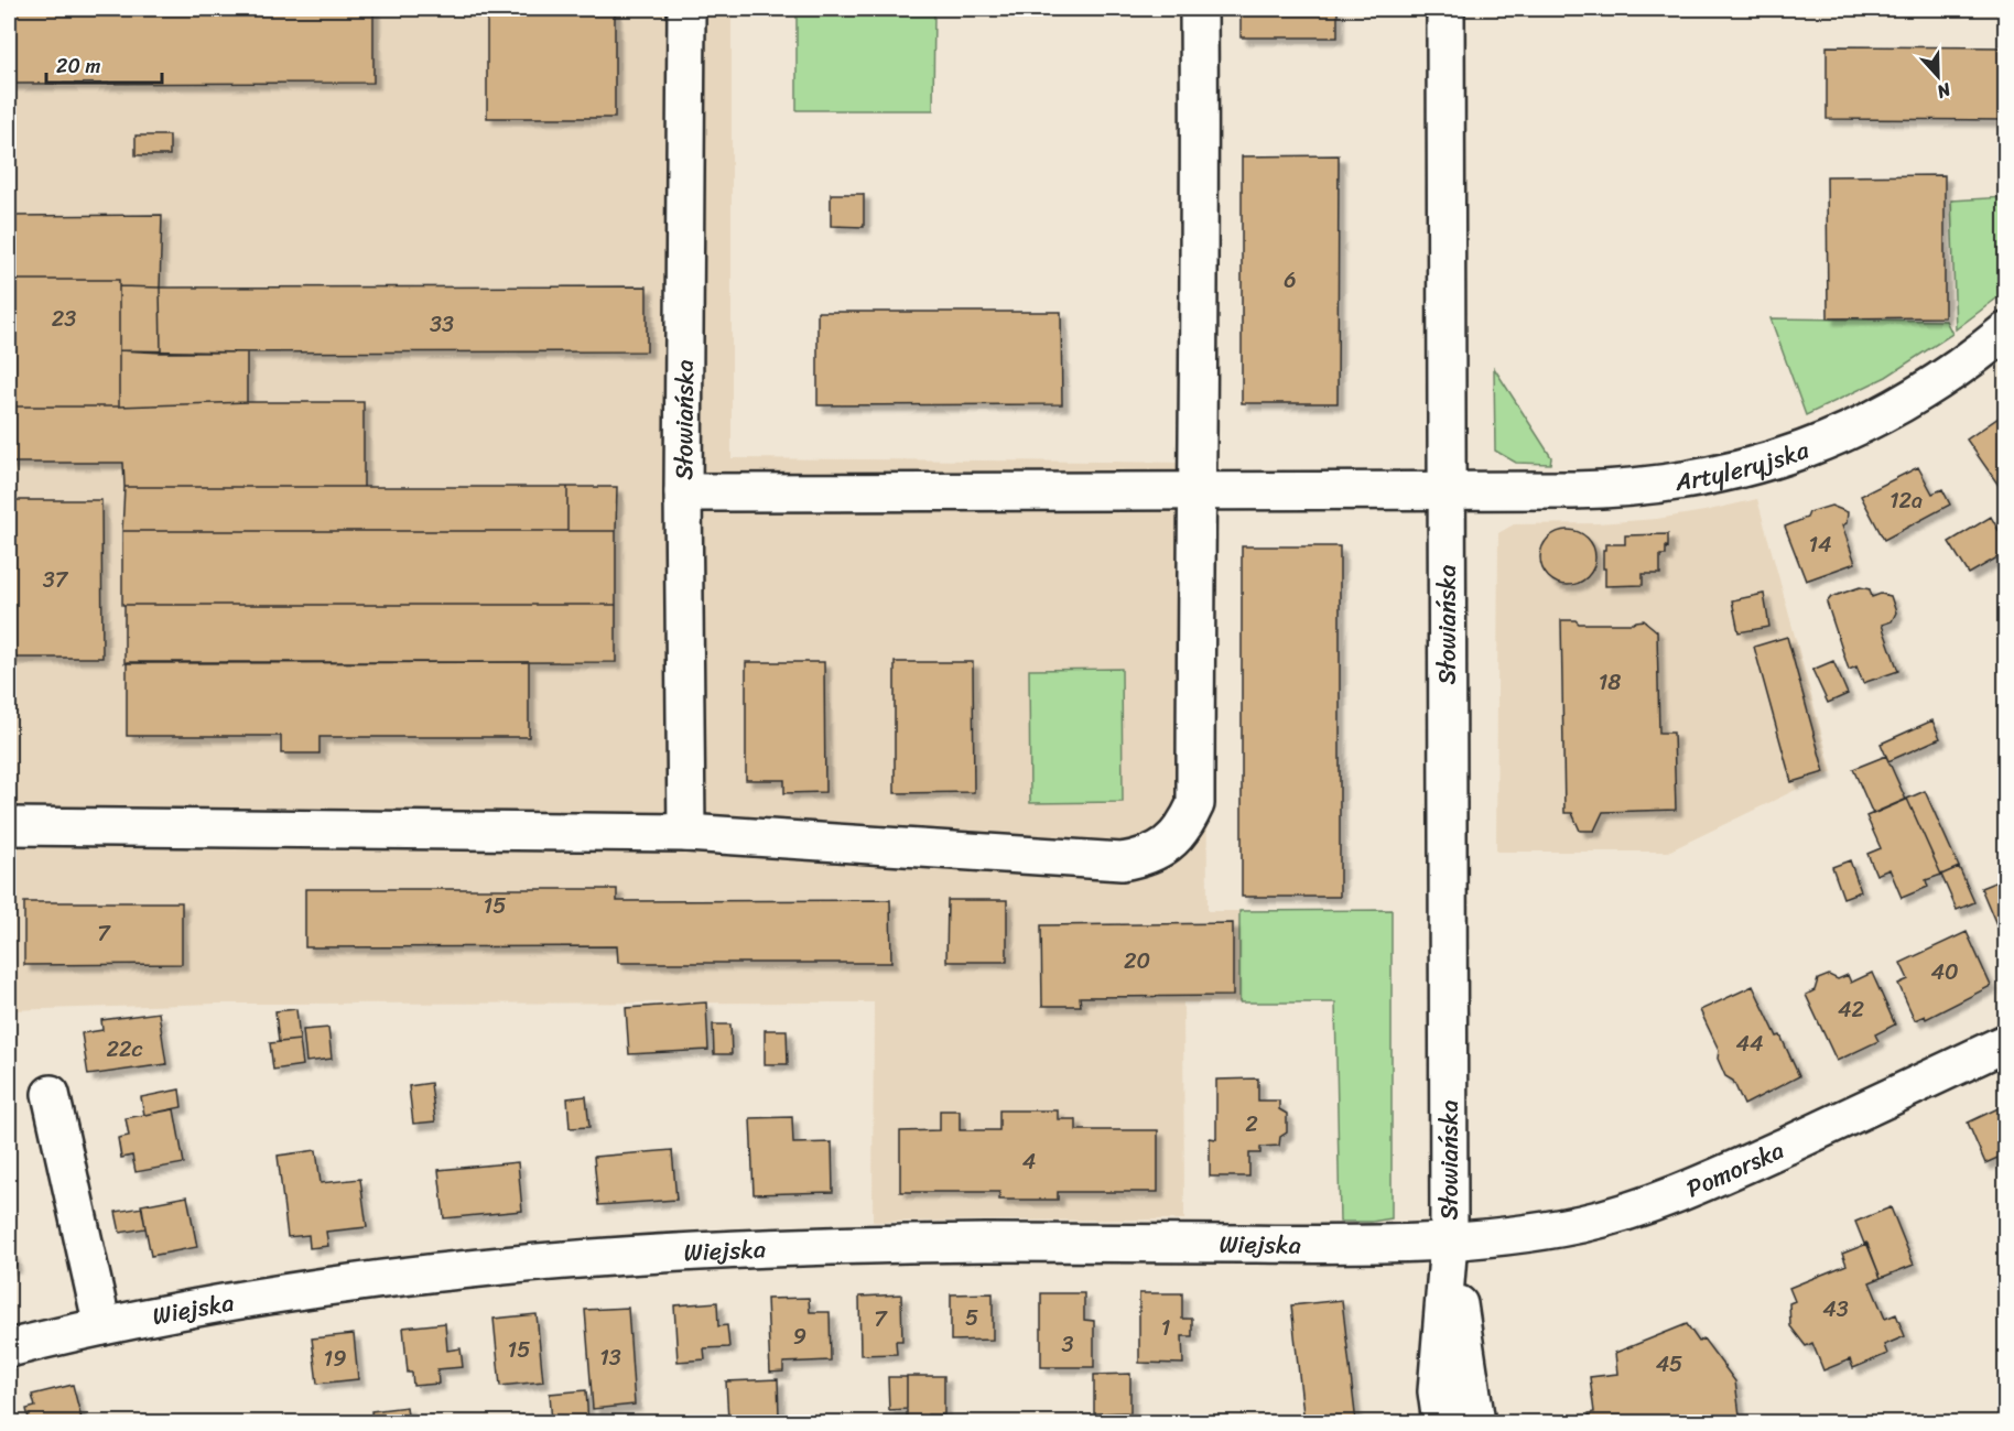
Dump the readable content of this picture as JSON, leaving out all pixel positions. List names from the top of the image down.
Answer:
{
  "streets": {
    "street": [
      "Słowiańska",
      "Artyleryjska",
      "Pomorska",
      "Wiejska"
    ]
  },
  "crossings": [
    ["Słowiańska", "Artyleryjska"],
    ["Słowiańska", "Pomorska"],
    ["Słowiańska", "Wiejska"],
    ["Pomorska", "Wiejska"]
  ],
  "house_numbers": [
    "6",
    "23",
    "33",
    "12a",
    "14",
    "37",
    "18",
    "15",
    "7",
    "20",
    "40",
    "42",
    "44",
    "22c",
    "2",
    "4",
    "43",
    "5",
    "7",
    "1",
    "9",
    "3",
    "15",
    "13",
    "19",
    "45"
  ],
  "scale_bar": "20 m",
  "north": "bottom"
}
